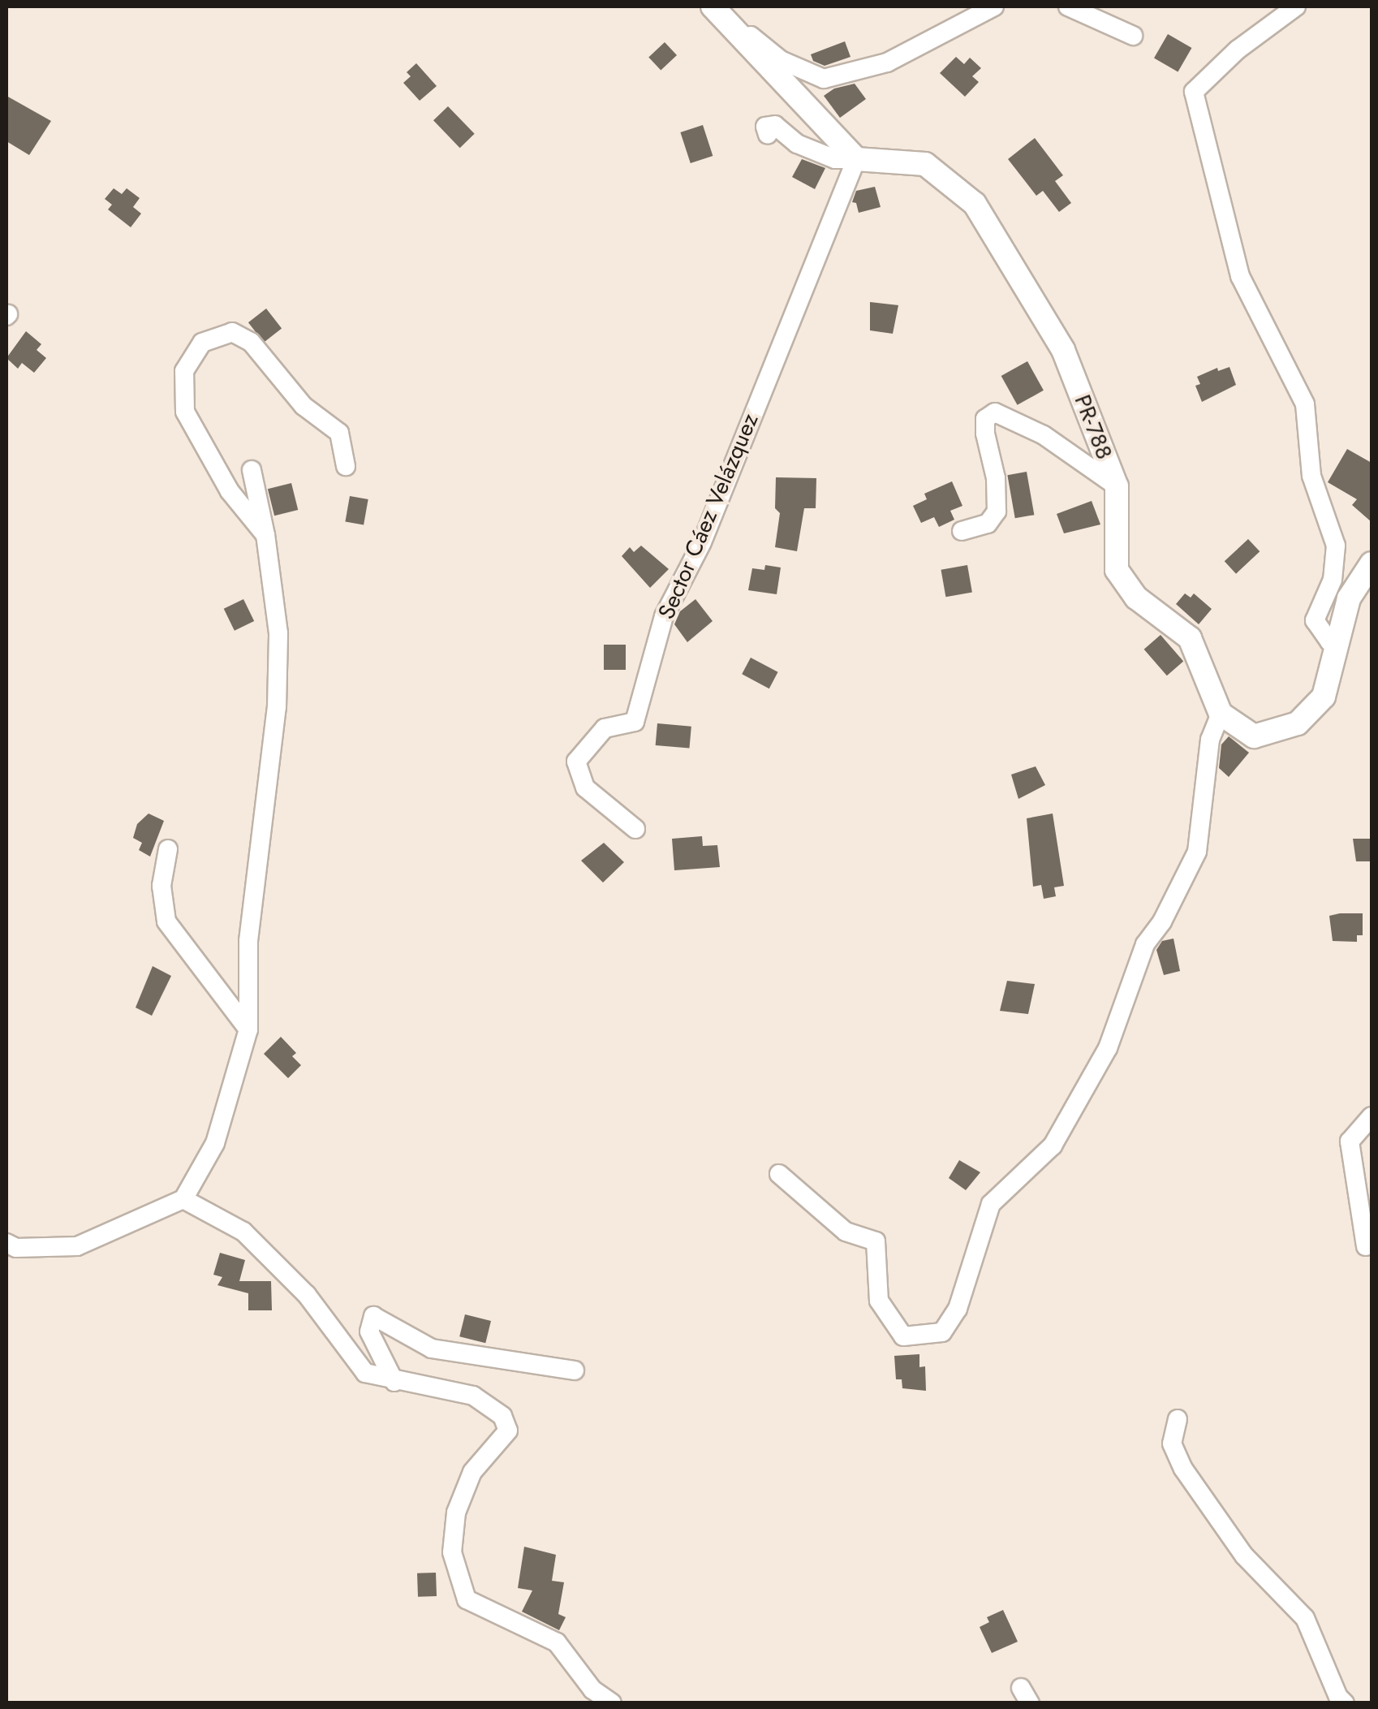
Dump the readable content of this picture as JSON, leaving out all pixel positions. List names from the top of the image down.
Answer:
{
  "streets": {
    "street": ["PR-788", "Sector Cáez Velázquez"]
  },
  "crossings": [
    ["PR-788", "Sector Cáez Velázquez"]
  ]
}
